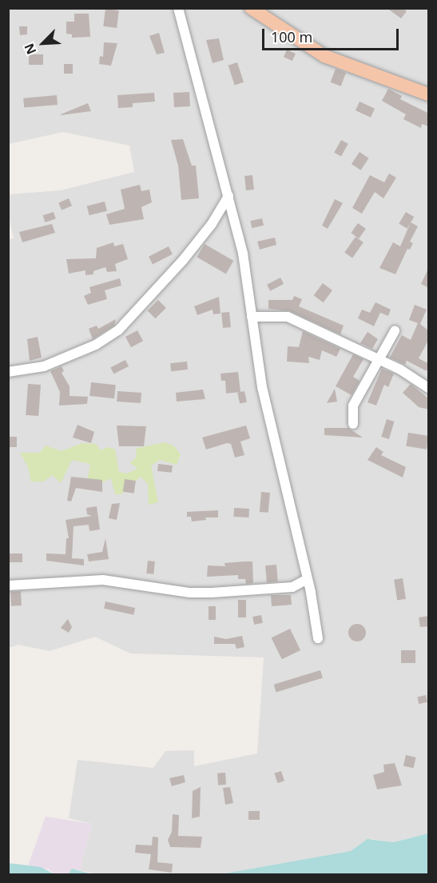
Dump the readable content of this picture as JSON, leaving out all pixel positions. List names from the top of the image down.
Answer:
{
  "scale_bar": "100 m",
  "north": "bottom left"
}
